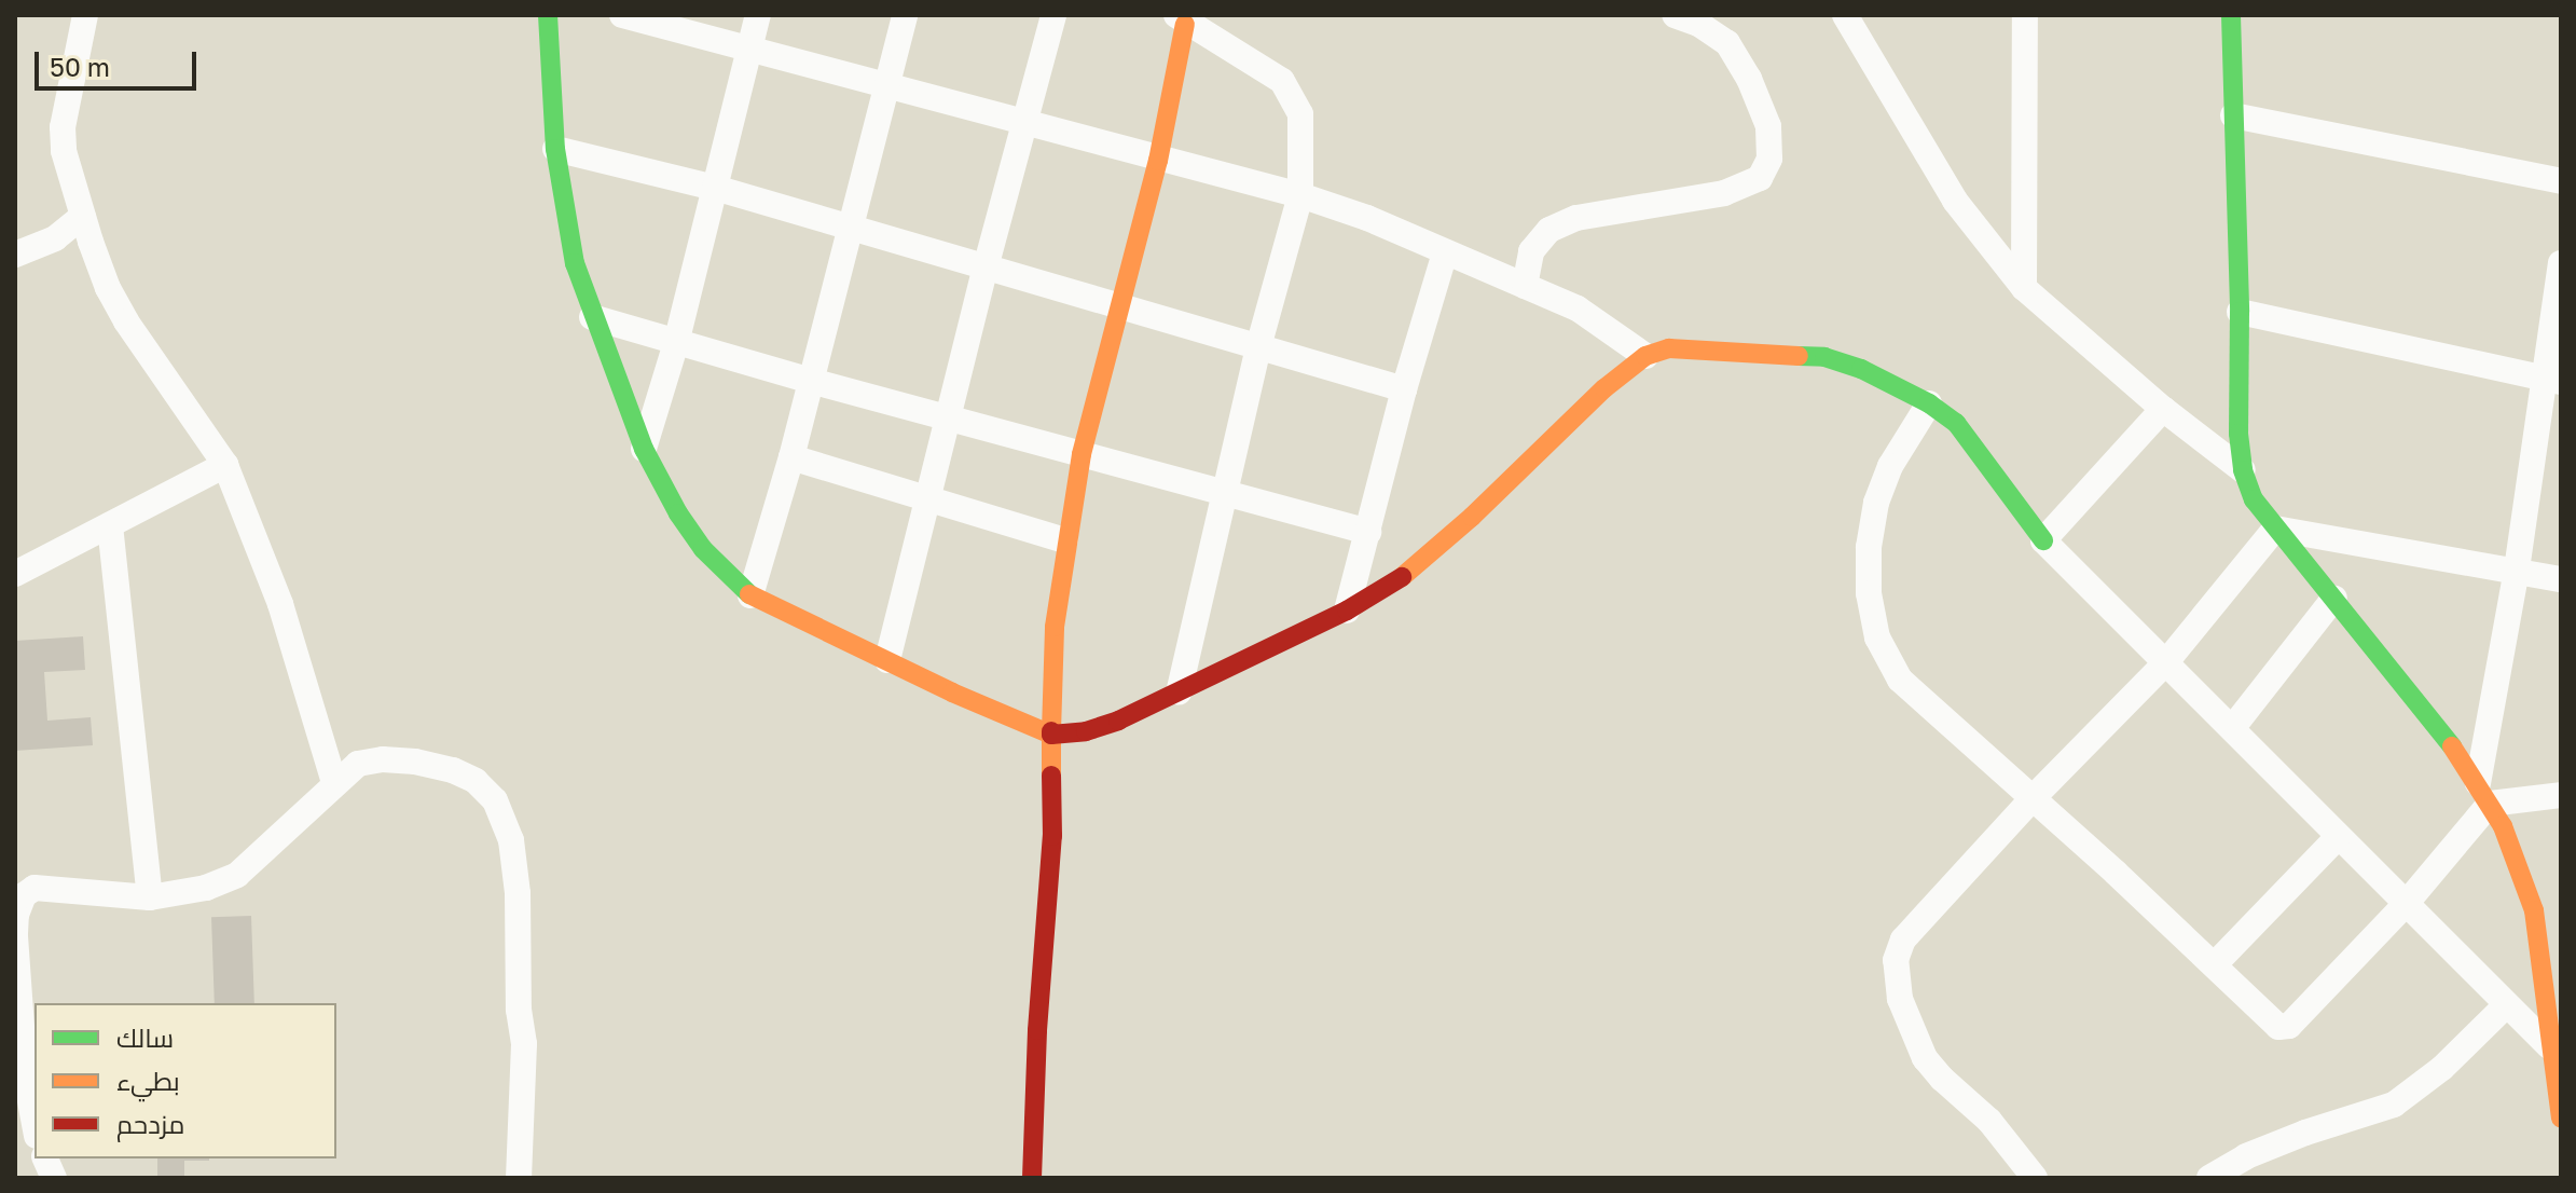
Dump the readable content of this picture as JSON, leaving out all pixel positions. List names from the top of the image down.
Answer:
{
  "legend": ["سالك", "بطيء", "مزدحم"],
  "scale_bar": "50 m"
}
